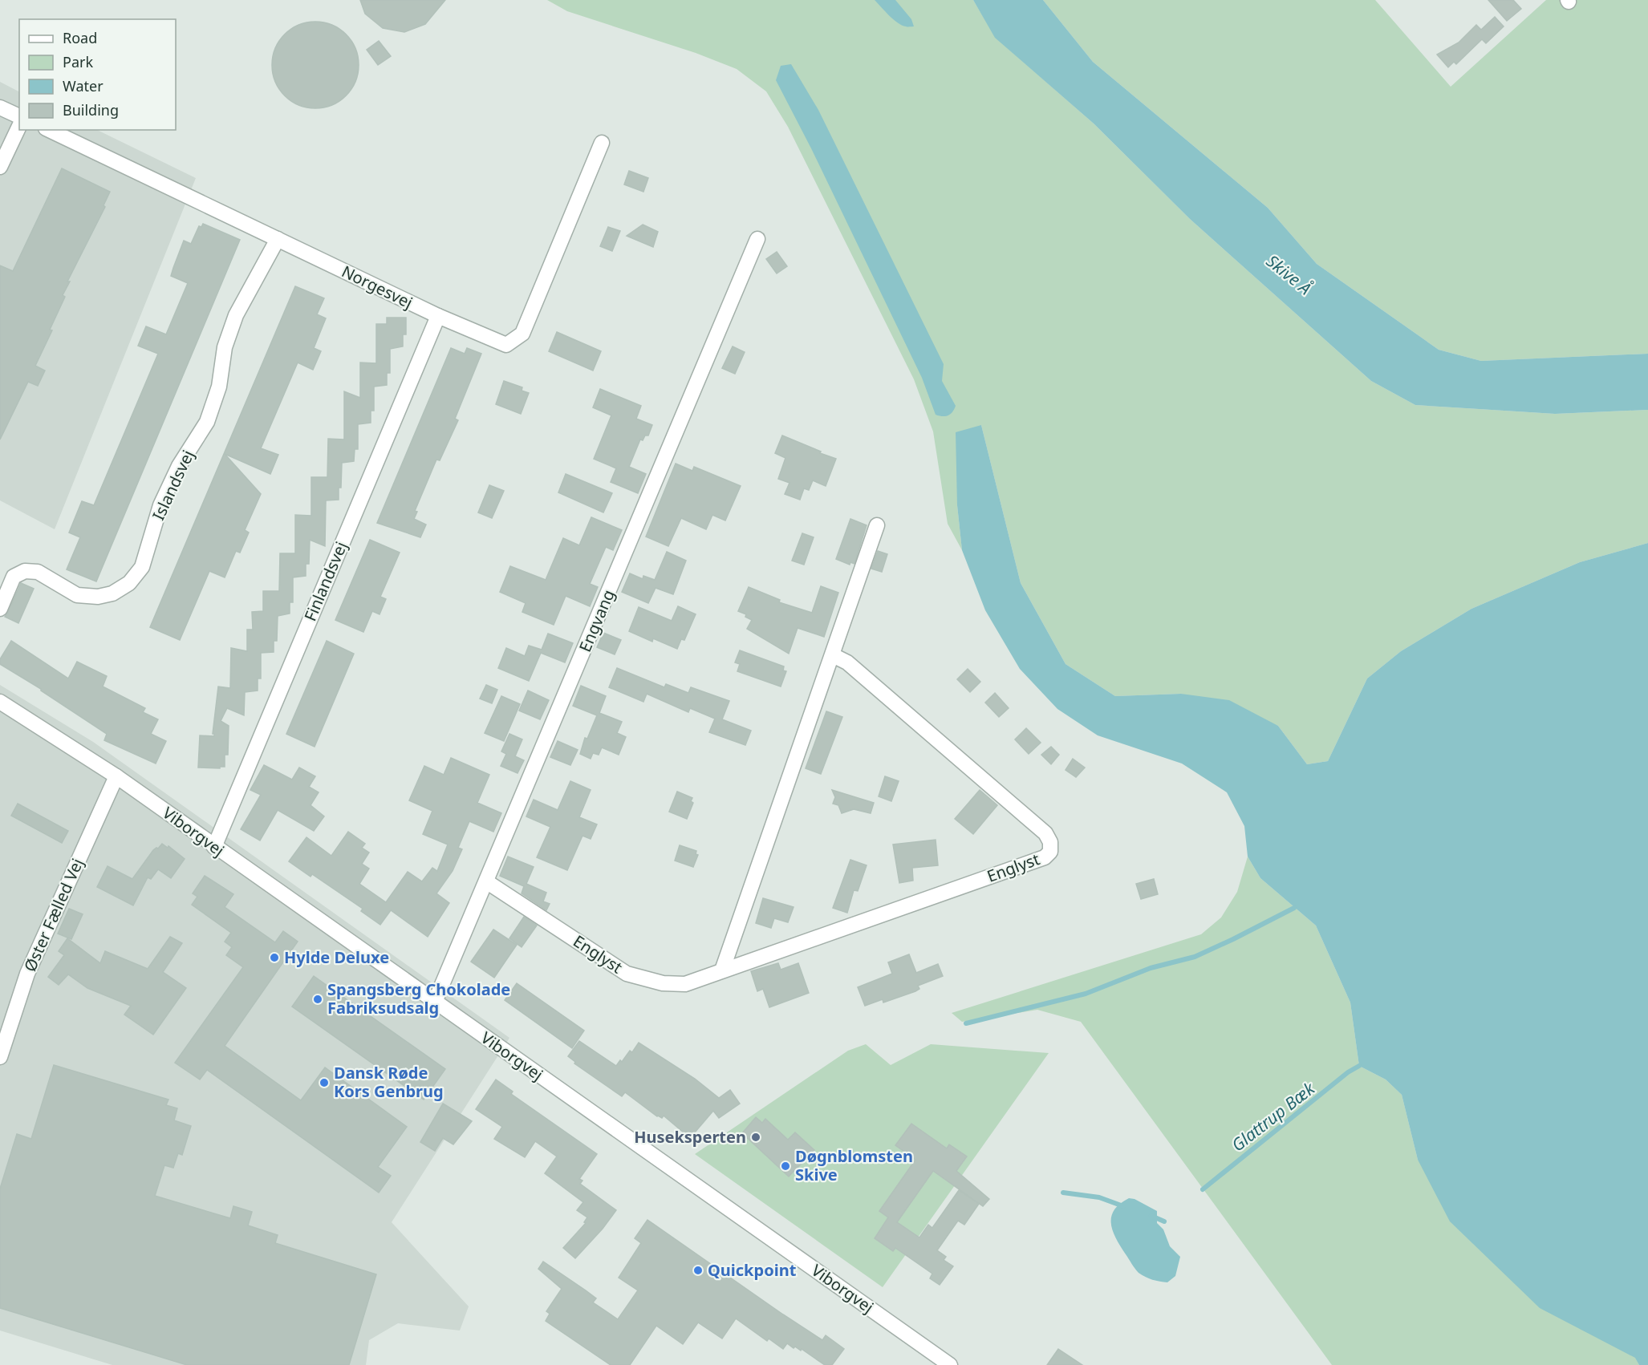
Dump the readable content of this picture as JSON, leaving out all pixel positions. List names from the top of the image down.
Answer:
{
  "streets": {
    "street": [
      "Norgesvej",
      "Islandsvej",
      "Finlandsvej",
      "Engvang",
      "Viborgvej",
      "Englyst",
      "Øster Fælled Vej"
    ]
  },
  "crossings": [
    ["Norgesvej", "Islandsvej"],
    ["Norgesvej", "Finlandsvej"],
    ["Finlandsvej", "Viborgvej"],
    ["Engvang", "Viborgvej"],
    ["Engvang", "Englyst"],
    ["Viborgvej", "Øster Fælled Vej"]
  ],
  "water": ["Skive Å", "Glattrup Bæk"],
  "places": [
    "Hylde Deluxe",
    "Spangsberg Chokolade Fabriksudsalg",
    "Dansk Røde Kors Genbrug",
    "Huseksperten",
    "Døgnblomsten Skive",
    "Quickpoint"
  ],
  "legend": [
    "Road",
    "Park",
    "Water",
    "Building"
  ]
}
